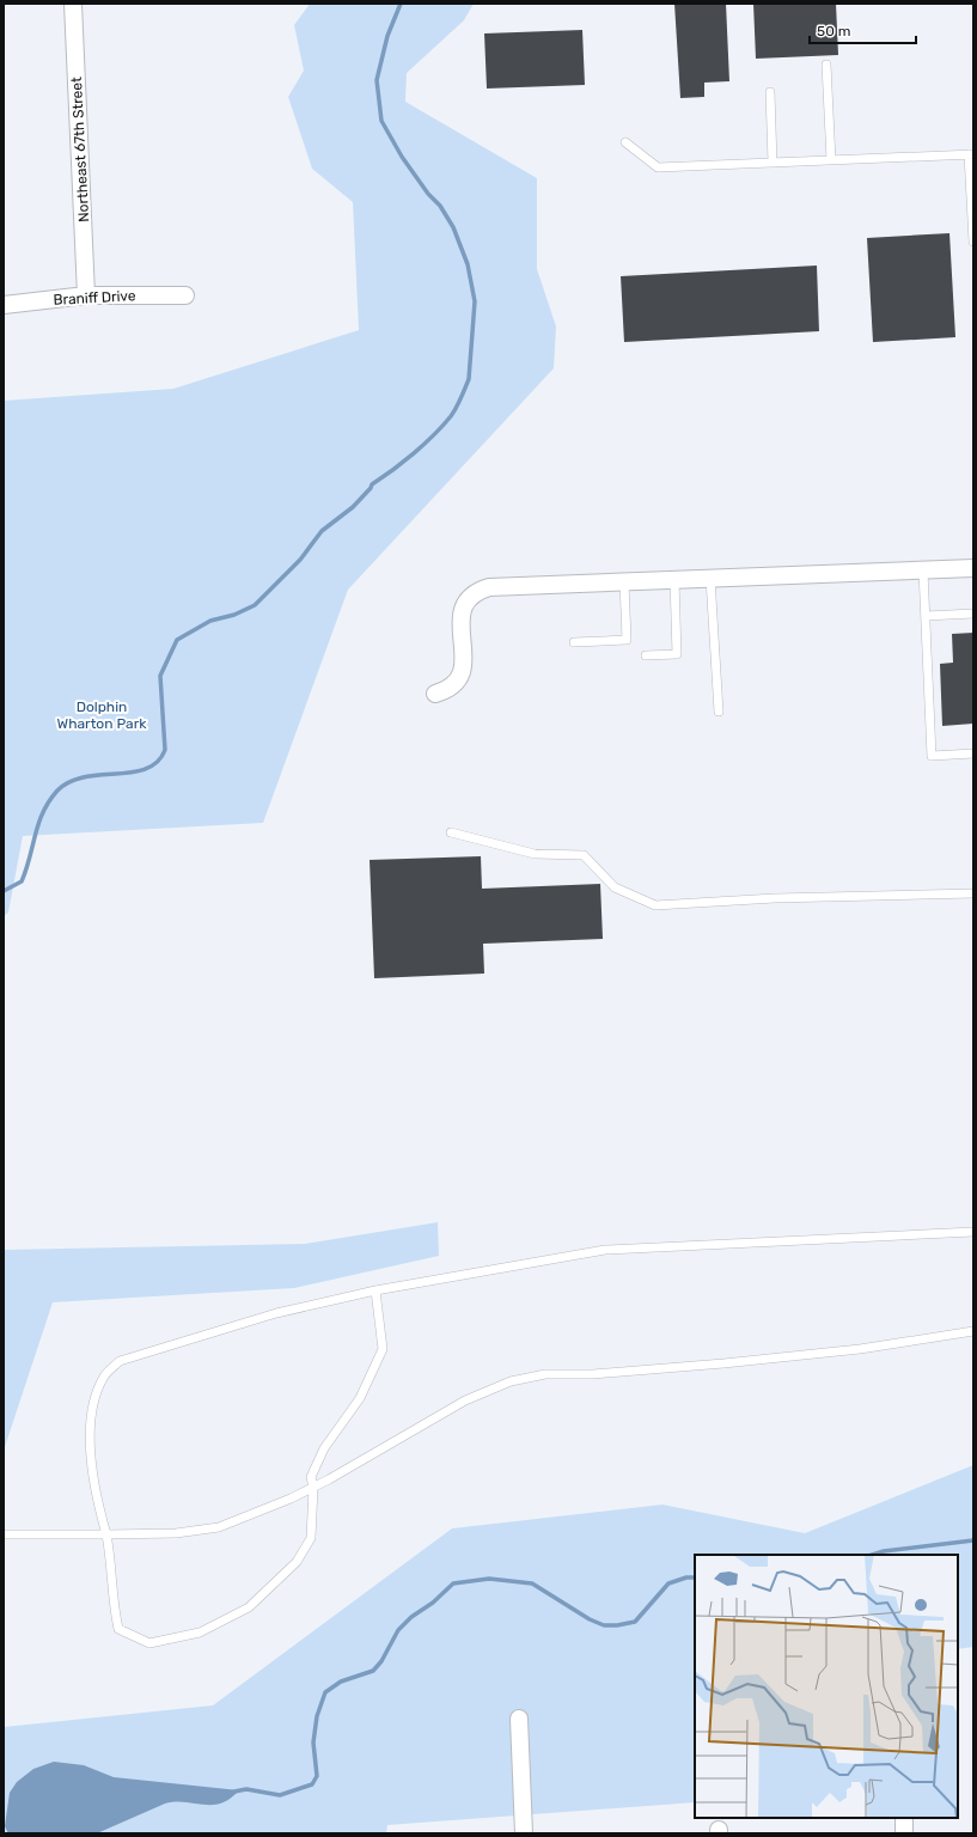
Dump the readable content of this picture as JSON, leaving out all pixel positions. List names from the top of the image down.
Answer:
{
  "streets": {
    "street": ["Northeast 67th Street", "Braniff Drive"]
  },
  "crossings": [
    ["Northeast 67th Street", "Braniff Drive"]
  ],
  "parks": ["Dolphin Wharton Park"],
  "scale_bar": "50 m"
}
